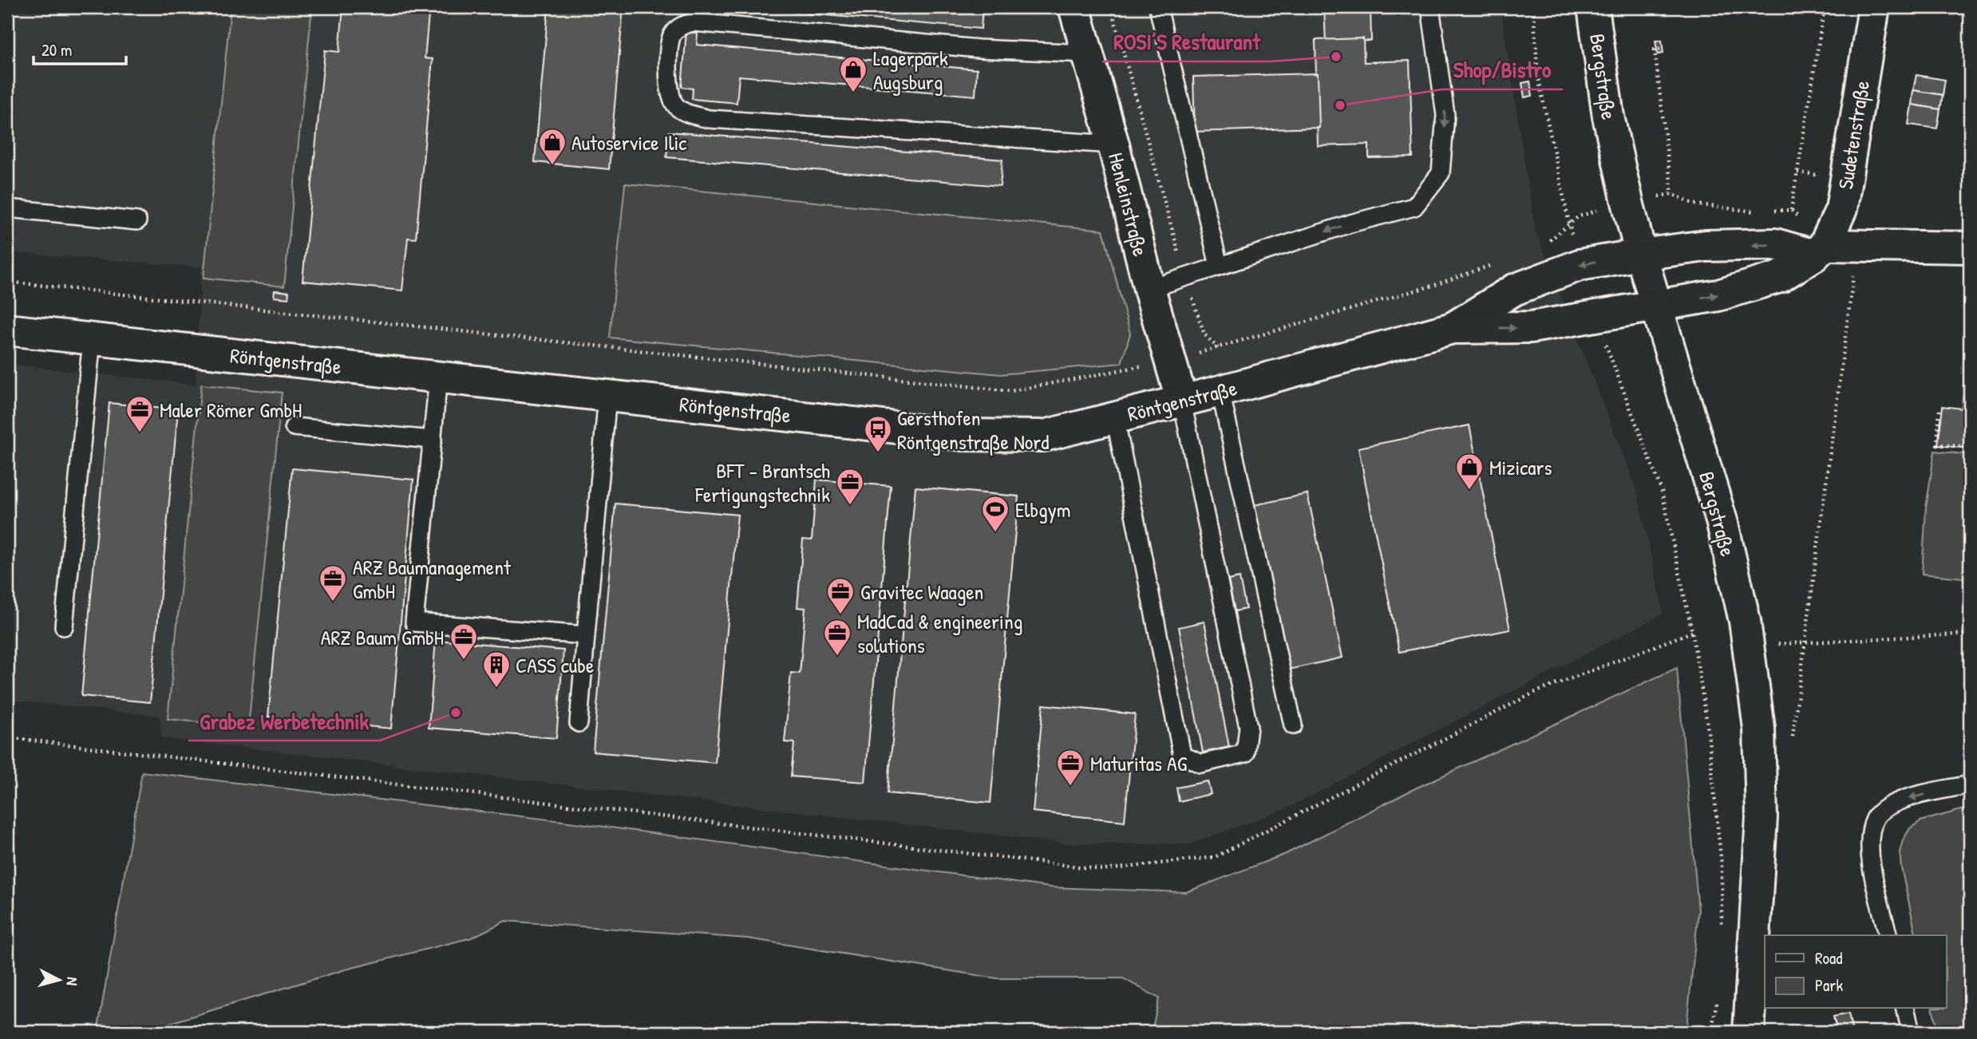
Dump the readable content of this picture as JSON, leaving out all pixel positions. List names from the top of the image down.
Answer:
{
  "streets": {
    "street": [
      "Bergstraße",
      "Sudetenstraße",
      "Henleinstraße",
      "Röntgenstraße"
    ]
  },
  "crossings": [
    ["Bergstraße", "Röntgenstraße"],
    ["Henleinstraße", "Röntgenstraße"]
  ],
  "places": {
    "other": ["ROSI’S Restaurant", "Shop/Bistro", "Grabez Werbetechnik"],
    "shop": ["Lagerpark Augsburg", "Autoservice Ilic", "Mizicars"],
    "office": [
      "Maler Römer GmbH",
      "BFT - Brantsch Fertigungstechnik",
      "ARZ Baumanagement GmbH",
      "Gravitec Waagen",
      "MadCad & engineering solutions",
      "ARZ Baum GmbH",
      "Maturitas AG"
    ],
    "bus stop": ["Gersthofen Röntgenstraße Nord"],
    "sports": ["Elbgym"],
    "building": ["CASS cube"]
  },
  "legend": ["Road", "Park"],
  "scale_bar": "20 m",
  "north": "right"
}
